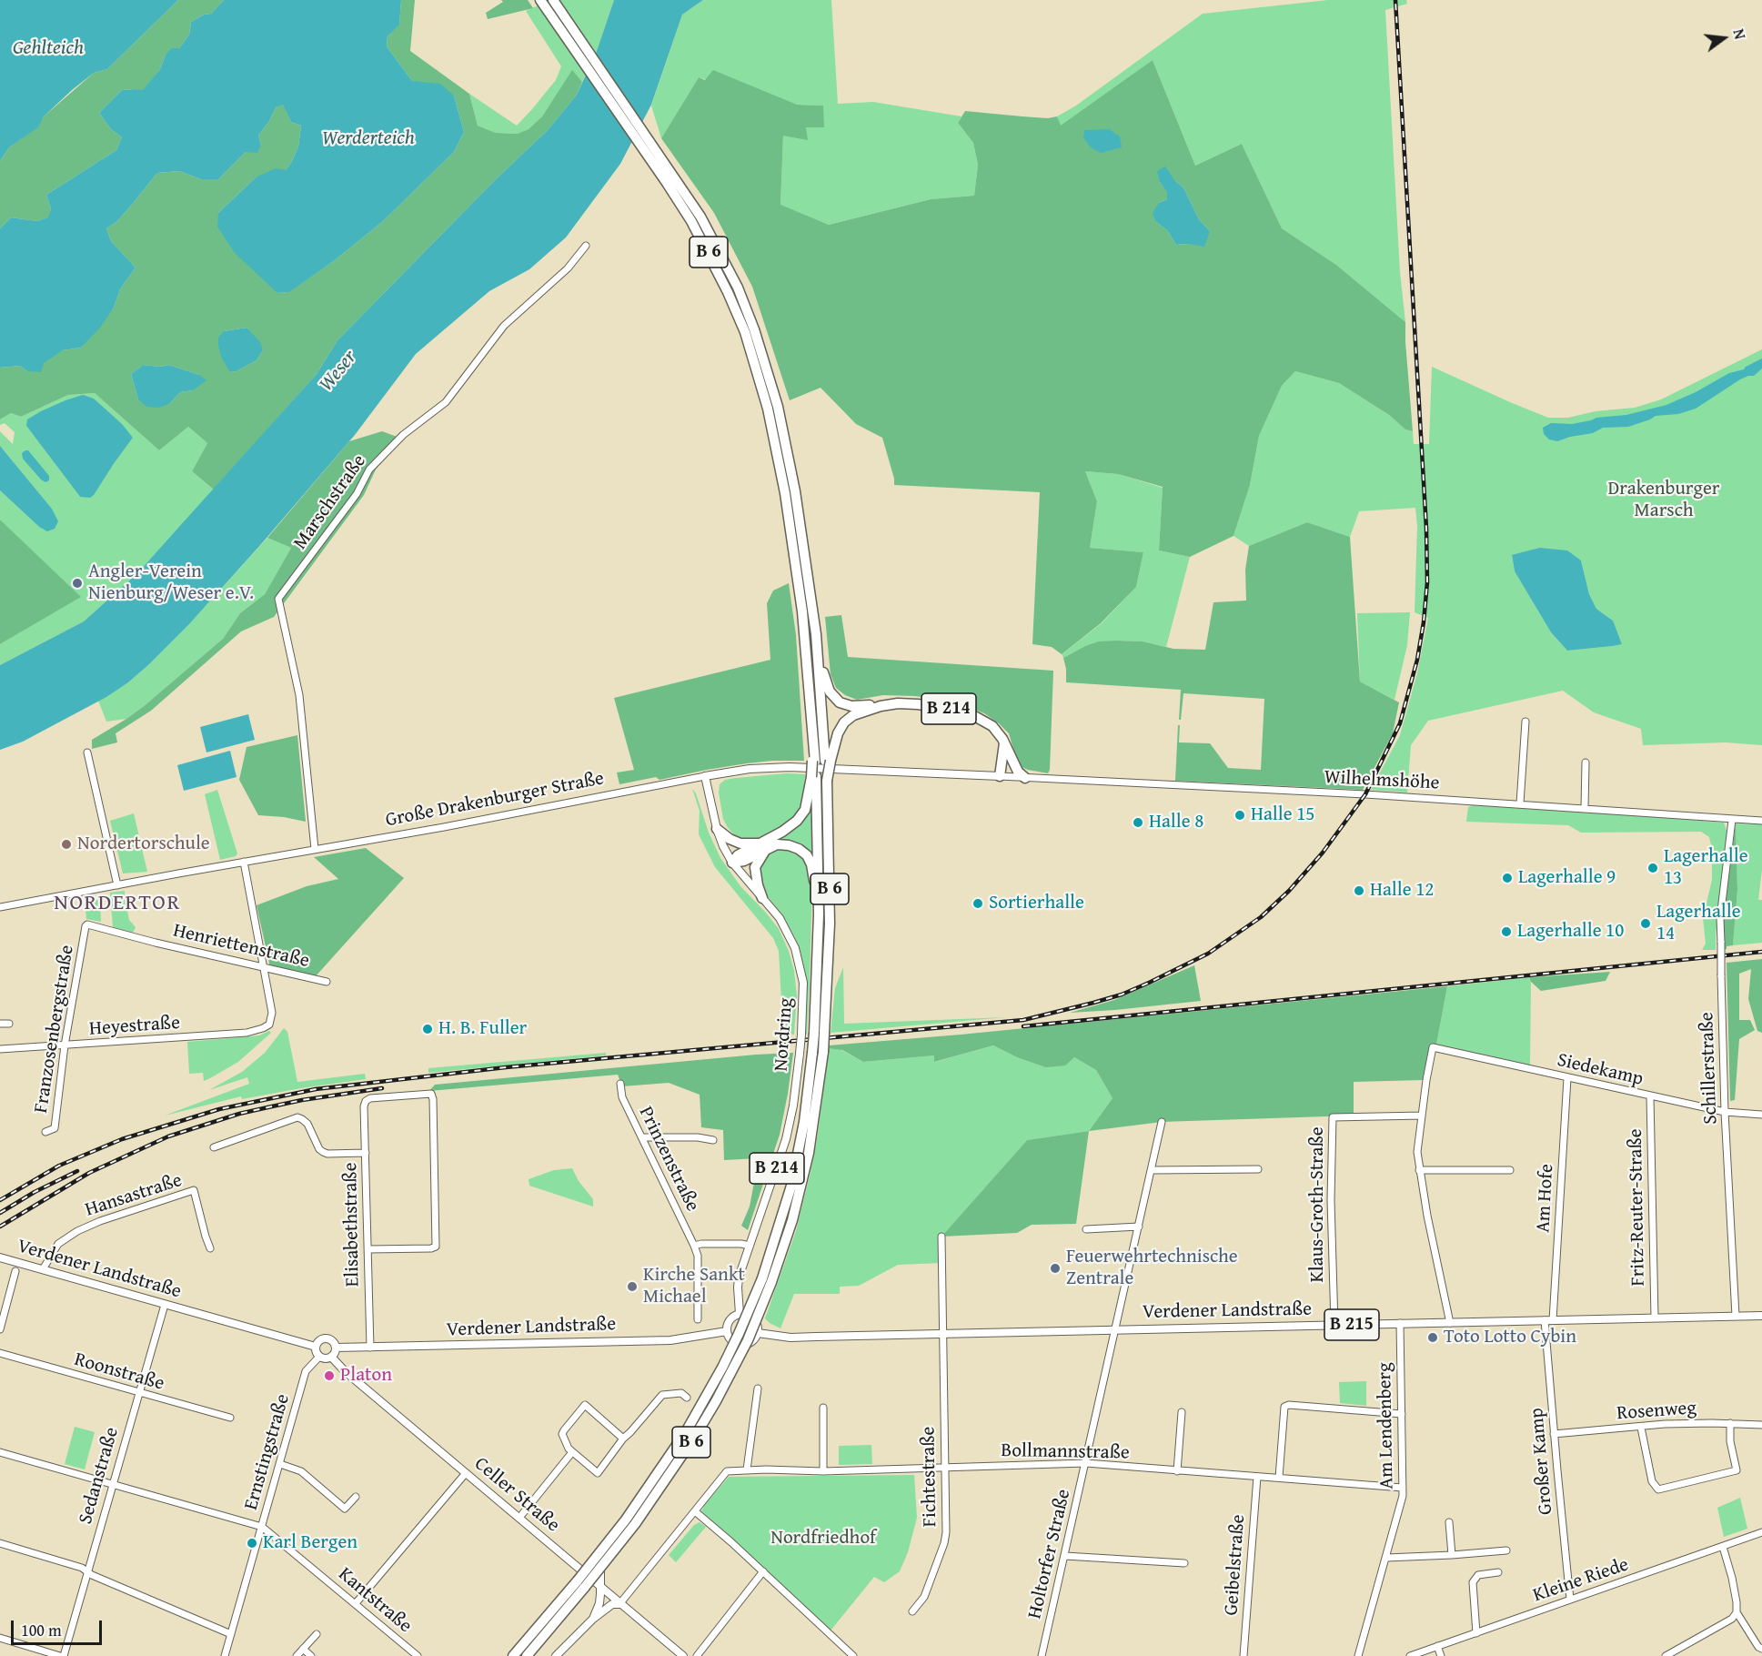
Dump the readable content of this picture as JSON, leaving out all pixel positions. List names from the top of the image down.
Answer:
{
  "streets": {
    "highway": ["B 6", "B 214"],
    "main road": [
      "Große Drakenburger Straße",
      "Nordring",
      "Verdener Landstraße",
      "B 215",
      "Celler Straße"
    ],
    "street": [
      "Marschstraße",
      "Wilhelmshöhe",
      "Henriettenstraße",
      "Heyestraße",
      "Franzosenbergstraße",
      "Schillerstraße",
      "Siedekamp",
      "Prinzenstraße",
      "Hansastraße",
      "Am Hofe",
      "Klaus-Groth-Straße",
      "Fritz-Reuter-Straße",
      "Elisabethstraße",
      "Roonstraße",
      "Rosenweg",
      "Am Lendenberg",
      "Ernstingstraße",
      "Bollmannstraße",
      "Großer Kamp",
      "Sedanstraße",
      "Fichtestraße",
      "Holtorfer Straße",
      "Geibelstraße",
      "Kleine Riede",
      "Kantstraße"
    ]
  },
  "crossings": [
    ["B 6", "B 214"],
    ["B 6", "Nordring"],
    ["Marschstraße", "Große Drakenburger Straße"],
    ["B 214", "Wilhelmshöhe"],
    ["Wilhelmshöhe", "Große Drakenburger Straße"],
    ["Wilhelmshöhe", "Schillerstraße"],
    ["Große Drakenburger Straße", "Nordring"],
    ["Henriettenstraße", "Heyestraße"],
    ["Henriettenstraße", "Franzosenbergstraße"],
    ["Heyestraße", "Franzosenbergstraße"],
    ["Nordring", "Verdener Landstraße"],
    ["Schillerstraße", "Siedekamp"],
    ["Schillerstraße", "Verdener Landstraße"],
    ["Siedekamp", "Am Hofe"],
    ["Siedekamp", "Klaus-Groth-Straße"],
    ["Siedekamp", "Fritz-Reuter-Straße"],
    ["Hansastraße", "Verdener Landstraße"],
    ["Am Hofe", "Verdener Landstraße"],
    ["Am Hofe", "Großer Kamp"],
    ["Klaus-Groth-Straße", "Verdener Landstraße"],
    ["Fritz-Reuter-Straße", "Verdener Landstraße"],
    ["Elisabethstraße", "Verdener Landstraße"],
    ["Verdener Landstraße", "Am Lendenberg"],
    ["Verdener Landstraße", "Ernstingstraße"],
    ["Verdener Landstraße", "Großer Kamp"],
    ["Verdener Landstraße", "Sedanstraße"],
    ["Verdener Landstraße", "Fichtestraße"],
    ["Verdener Landstraße", "Celler Straße"],
    ["Verdener Landstraße", "Holtorfer Straße"],
    ["Roonstraße", "Sedanstraße"],
    ["Rosenweg", "Großer Kamp"],
    ["Am Lendenberg", "Bollmannstraße"],
    ["Ernstingstraße", "Celler Straße"],
    ["Ernstingstraße", "Kantstraße"],
    ["Bollmannstraße", "Fichtestraße"],
    ["Bollmannstraße", "Holtorfer Straße"],
    ["Bollmannstraße", "Geibelstraße"],
    ["Großer Kamp", "Kleine Riede"]
  ],
  "districts": ["NORDERTOR"],
  "water": ["Gehlteich", "Werderteich", "Weser"],
  "parks": ["Drakenburger Marsch", "Nordfriedhof"],
  "places": [
    "Angler-Verein Nienburg/Weser e.V.",
    "Halle 15",
    "Halle 8",
    "Nordertorschule",
    "Lagerhalle 13",
    "Lagerhalle 9",
    "Halle 12",
    "Sortierhalle",
    "Lagerhalle 14",
    "Lagerhalle 10",
    "H. B. Fuller",
    "Feuerwehrtechnische Zentrale",
    "Kirche Sankt Michael",
    "Toto Lotto Cybin",
    "Platon",
    "Karl Bergen"
  ],
  "scale_bar": "100 m",
  "north": "right"
}
